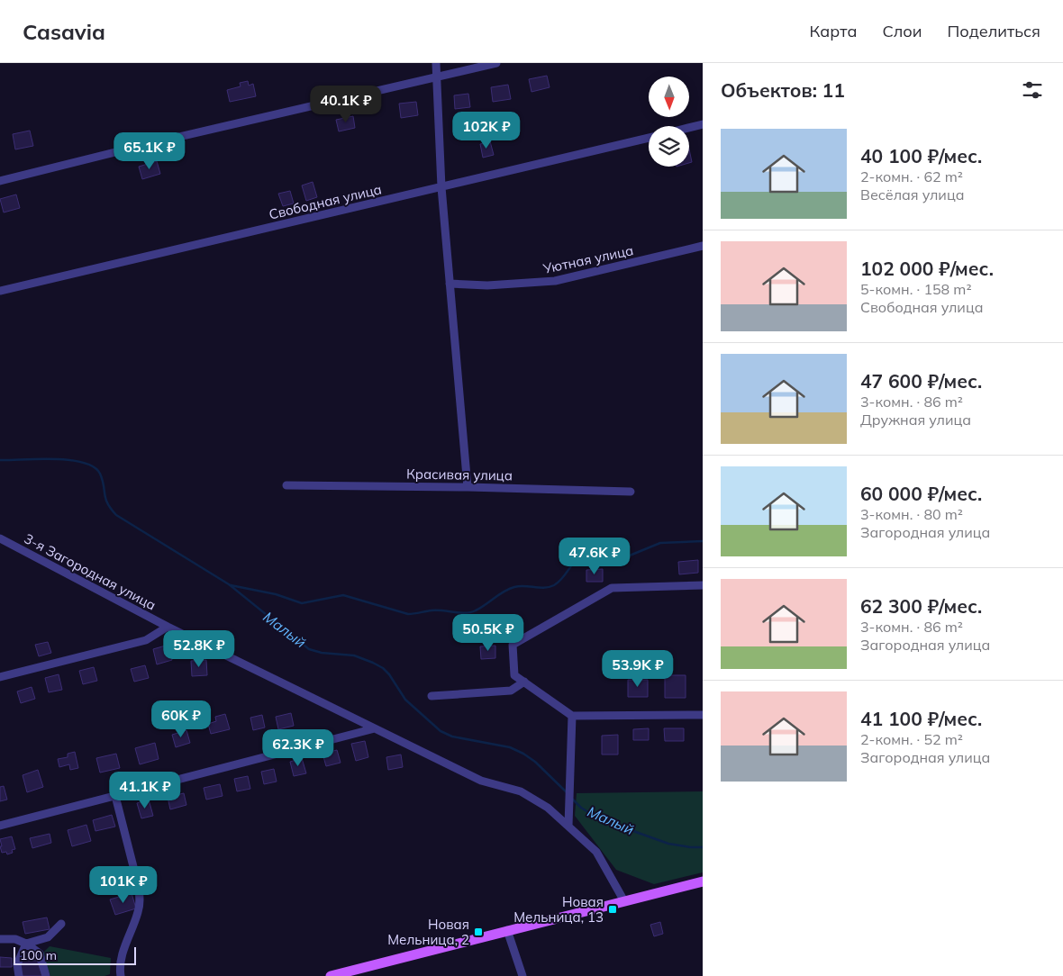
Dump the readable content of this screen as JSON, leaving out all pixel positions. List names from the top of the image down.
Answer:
{
  "streets": {
    "street": [
      "Свободная улица",
      "Уютная улица",
      "Красивая улица",
      "3-я Загородная улица"
    ]
  },
  "water": ["Малый"],
  "places": {
    "transit": ["Новая Мельница, 13", "Новая Мельница, 2"]
  },
  "scale_bar": "100 m",
  "north": "bottom",
  "page": {
    "header": "Casavia",
    "nav": ["Карта", "Слои", "Поделиться"],
    "heading": "Объектов: 11",
    "price": [
      "40.1K ₽",
      "102K ₽",
      "65.1K ₽",
      "47.6K ₽",
      "50.5K ₽",
      "52.8K ₽",
      "53.9K ₽",
      "60K ₽",
      "62.3K ₽",
      "41.1K ₽",
      "101K ₽"
    ],
    "list": [
      {
        "name": "40 100 ₽/мес.",
        "note": "2-комн. · 62 m² · Весёлая улица"
      },
      {
        "name": "102 000 ₽/мес.",
        "note": "5-комн. · 158 m² · Свободная улица"
      },
      {
        "name": "47 600 ₽/мес.",
        "note": "3-комн. · 86 m² · Дружная улица"
      },
      {
        "name": "60 000 ₽/мес.",
        "note": "3-комн. · 80 m² · Загородная улица"
      },
      {
        "name": "62 300 ₽/мес.",
        "note": "3-комн. · 86 m² · Загородная улица"
      },
      {
        "name": "41 100 ₽/мес.",
        "note": "2-комн. · 52 m² · Загородная улица"
      }
    ],
    "scale": "100 m"
  }
}
